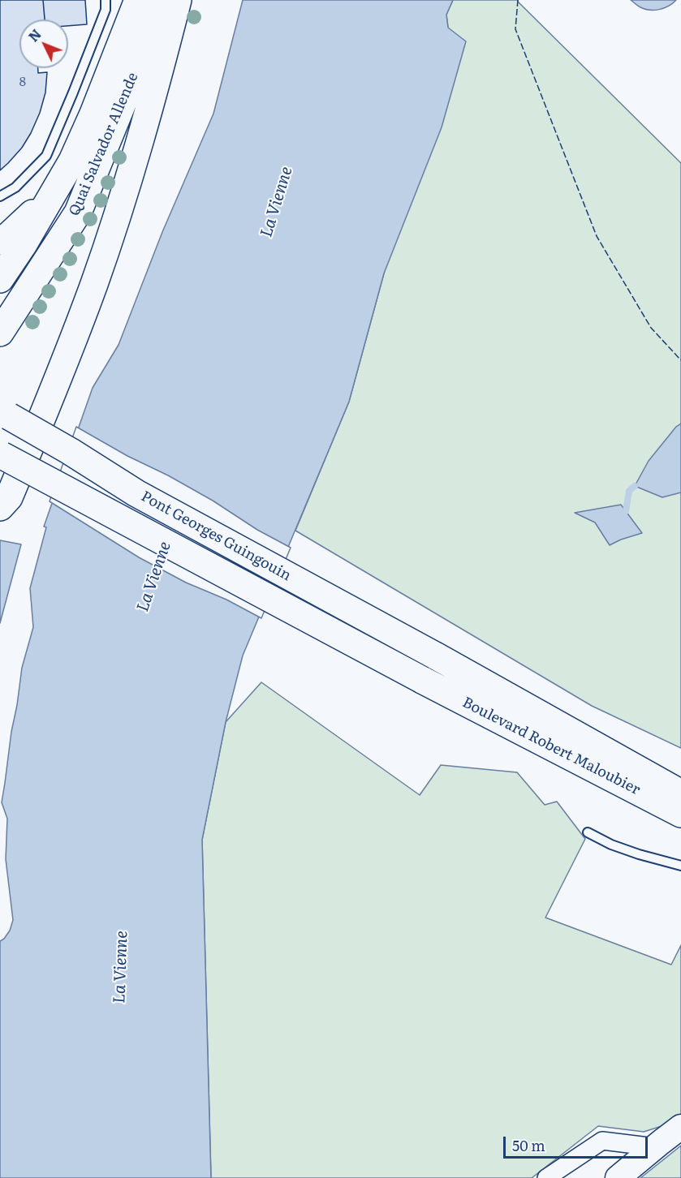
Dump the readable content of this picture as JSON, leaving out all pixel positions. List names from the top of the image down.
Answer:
{
  "streets": {
    "main road": ["Quai Salvador Allende", "Pont Georges Guingouin", "Boulevard Robert Maloubier"]
  },
  "crossings": [
    ["Pont Georges Guingouin", "Boulevard Robert Maloubier"]
  ],
  "water": ["La Vienne"],
  "house_numbers": ["8"],
  "scale_bar": "50 m",
  "north": "top left"
}
